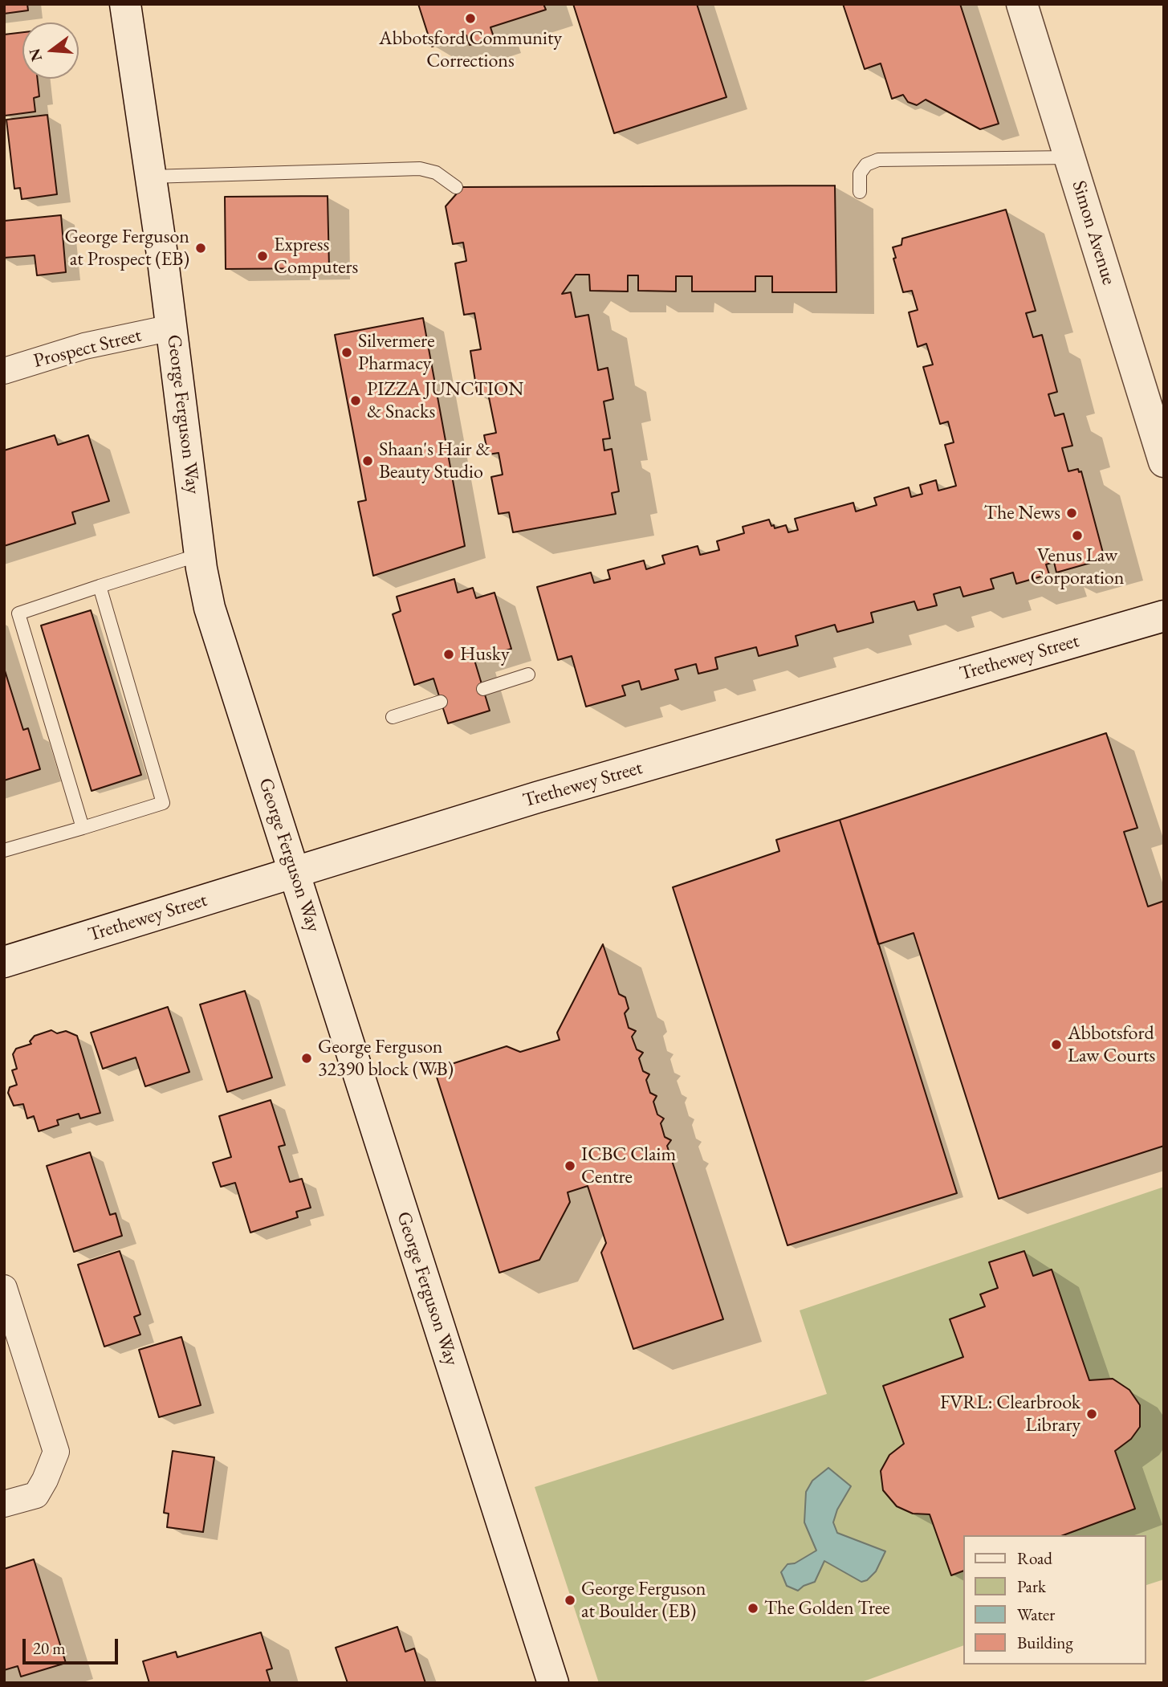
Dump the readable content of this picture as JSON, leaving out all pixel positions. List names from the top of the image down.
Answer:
{
  "streets": {
    "main road": ["Simon Avenue", "George Ferguson Way", "Trethewey Street"],
    "street": ["Prospect Street"]
  },
  "crossings": [
    ["Prospect Street", "George Ferguson Way"],
    ["George Ferguson Way", "Trethewey Street"]
  ],
  "places": [
    "Abbotsford Community Corrections",
    "George Ferguson at Prospect (EB)",
    "Express Computers",
    "Silvermere Pharmacy",
    "PIZZA JUNCTION & Snacks",
    "Shaan's Hair & Beauty Studio",
    "The News",
    "Venus Law Corporation",
    "Husky",
    "Abbotsford Law Courts",
    "George Ferguson 32390 block (WB)",
    "ICBC Claim Centre",
    "FVRL: Clearbrook Library",
    "George Ferguson at Boulder (EB)",
    "The Golden Tree"
  ],
  "legend": [
    "Road",
    "Park",
    "Water",
    "Building"
  ],
  "scale_bar": "20 m",
  "north": "left"
}
